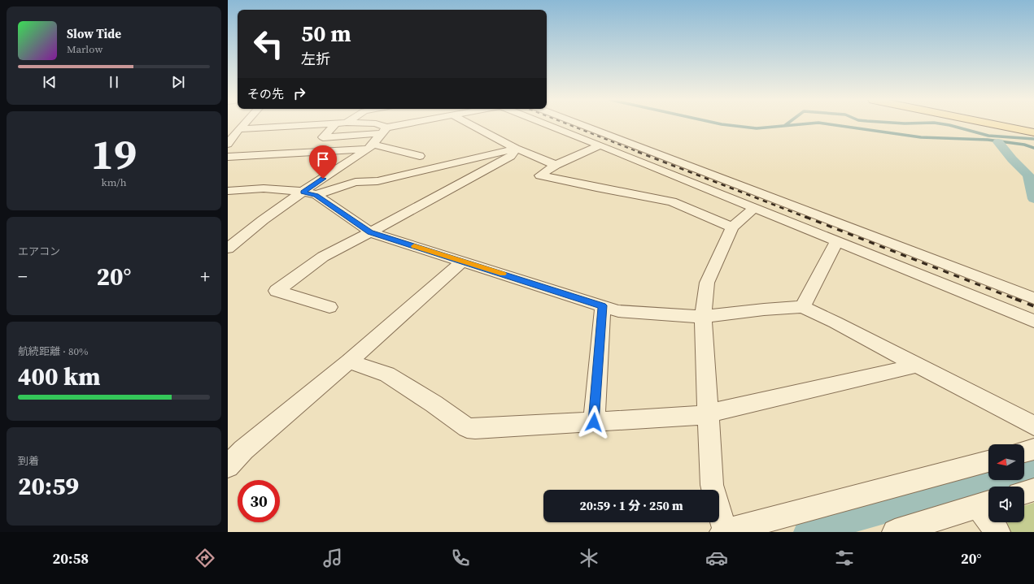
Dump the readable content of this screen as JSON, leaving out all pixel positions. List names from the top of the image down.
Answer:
{
  "north": "left",
  "page": {
    "turn": ["50 m", "左折"],
    "song": ["Slow Tide", "Marlow"],
    "then": "その先",
    "tile": [
      ["19", "km/h"],
      "エアコン",
      ["航続距離 · 80%", "400 km"],
      ["到着", "20:59"]
    ],
    "heat": ["−", "20°", "+"],
    "limit": "30",
    "trip": "20:59 · 1 分 · 250 m",
    "tabs": ["20:58", "20°"]
  }
}
